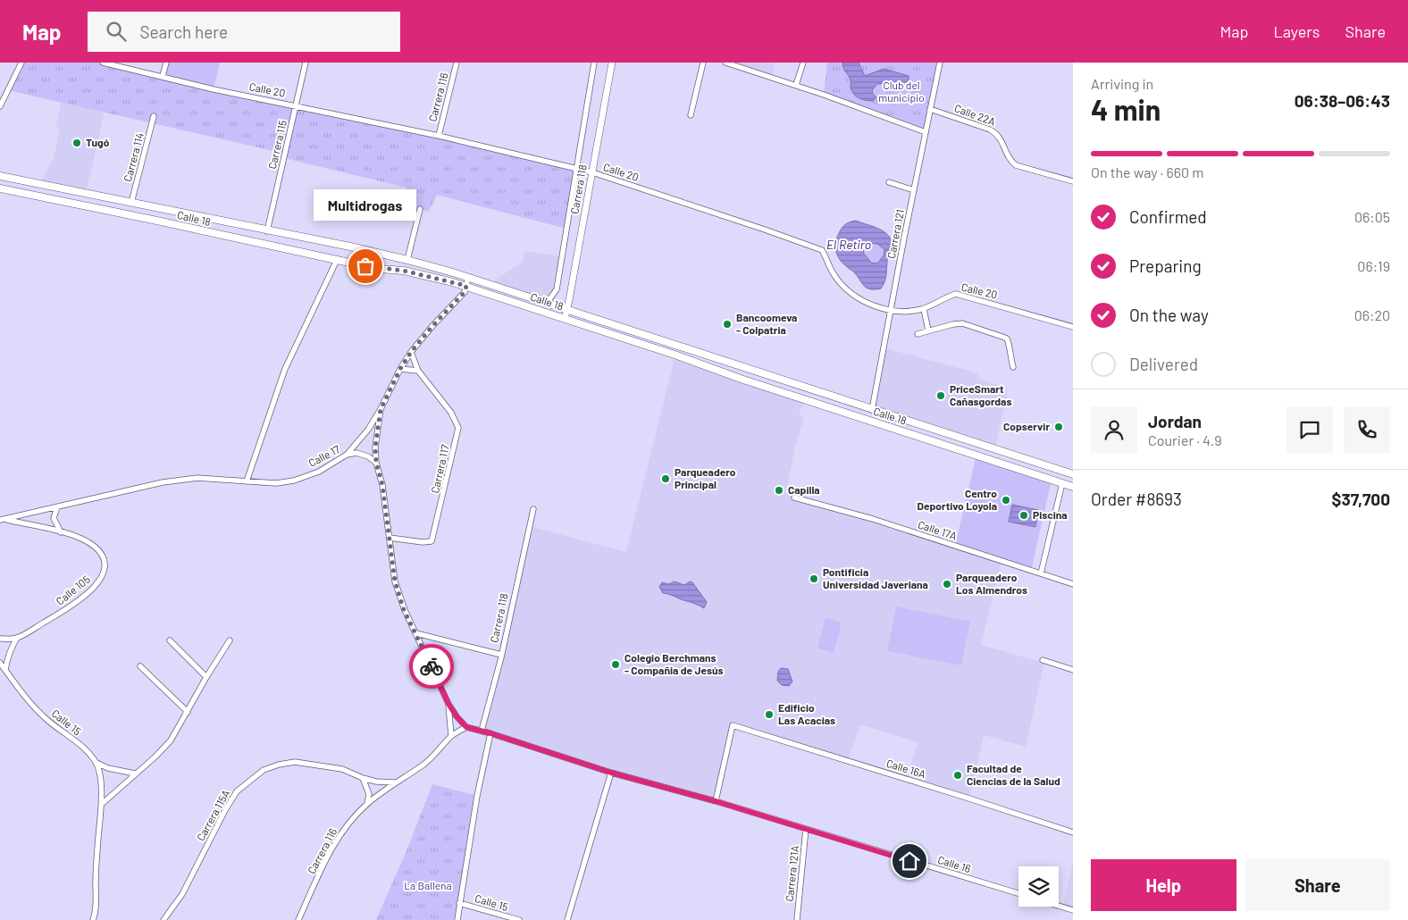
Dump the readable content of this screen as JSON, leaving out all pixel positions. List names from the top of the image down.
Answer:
{
  "streets": {
    "main road": ["Calle 18"],
    "street": [
      "Calle 20",
      "Carrera 116",
      "Calle 22A",
      "Carrera 115",
      "Carrera 114",
      "Carrera 118",
      "Carrera 121",
      "Calle 17",
      "Carrera 117",
      "Calle 17A",
      "Calle 105",
      "Calle 15",
      "Calle 16A",
      "Carrera 115A",
      "Calle 16",
      "Carrera 121A"
    ]
  },
  "crossings": [
    ["Calle 20", "Carrera 116"],
    ["Calle 20", "Carrera 115"],
    ["Calle 20", "Carrera 118"],
    ["Calle 20", "Carrera 121"],
    ["Carrera 116", "Calle 16"],
    ["Calle 22A", "Carrera 121"],
    ["Carrera 115", "Calle 18"],
    ["Carrera 114", "Calle 18"],
    ["Carrera 118", "Calle 18"],
    ["Carrera 118", "Calle 16"],
    ["Calle 18", "Carrera 121"],
    ["Calle 17", "Calle 105"],
    ["Calle 16A", "Calle 16"],
    ["Calle 16", "Carrera 121A"]
  ],
  "water": ["El Retiro"],
  "parks": ["Club del municipio", "La Ballena"],
  "places": [
    "Tugó",
    "Multidrogas",
    "Bancoomeva - Colpatria",
    "PriceSmart Cañasgordas",
    "Copservir",
    "Parqueadero Principal",
    "Capilla",
    "Centro Deportivo Loyola",
    "Piscina",
    "Pontificia Universidad Javeriana",
    "Parqueadero Los Almendros",
    "Colegio Berchmans - Compañia de Jesús",
    "Edificio Las Acacias",
    "Facultad de Ciencias de la Salud"
  ],
  "page": {
    "header": "Map",
    "search": "Search here",
    "nav": ["Map", "Layers", "Share"],
    "heading": ["4 min", "Arriving in", "06:38–06:43"],
    "panel": [
      "Jordan",
      "Courier · 4.9",
      "Order #8693",
      "$37,700"
    ],
    "bar": "On the way · 660 m",
    "bubble": "Multidrogas",
    "list": [
      ["Confirmed", "06:05"],
      ["Preparing", "06:19"],
      ["On the way", "06:20"],
      "Delivered"
    ],
    "buttons": ["Help", "Share"]
  }
}
